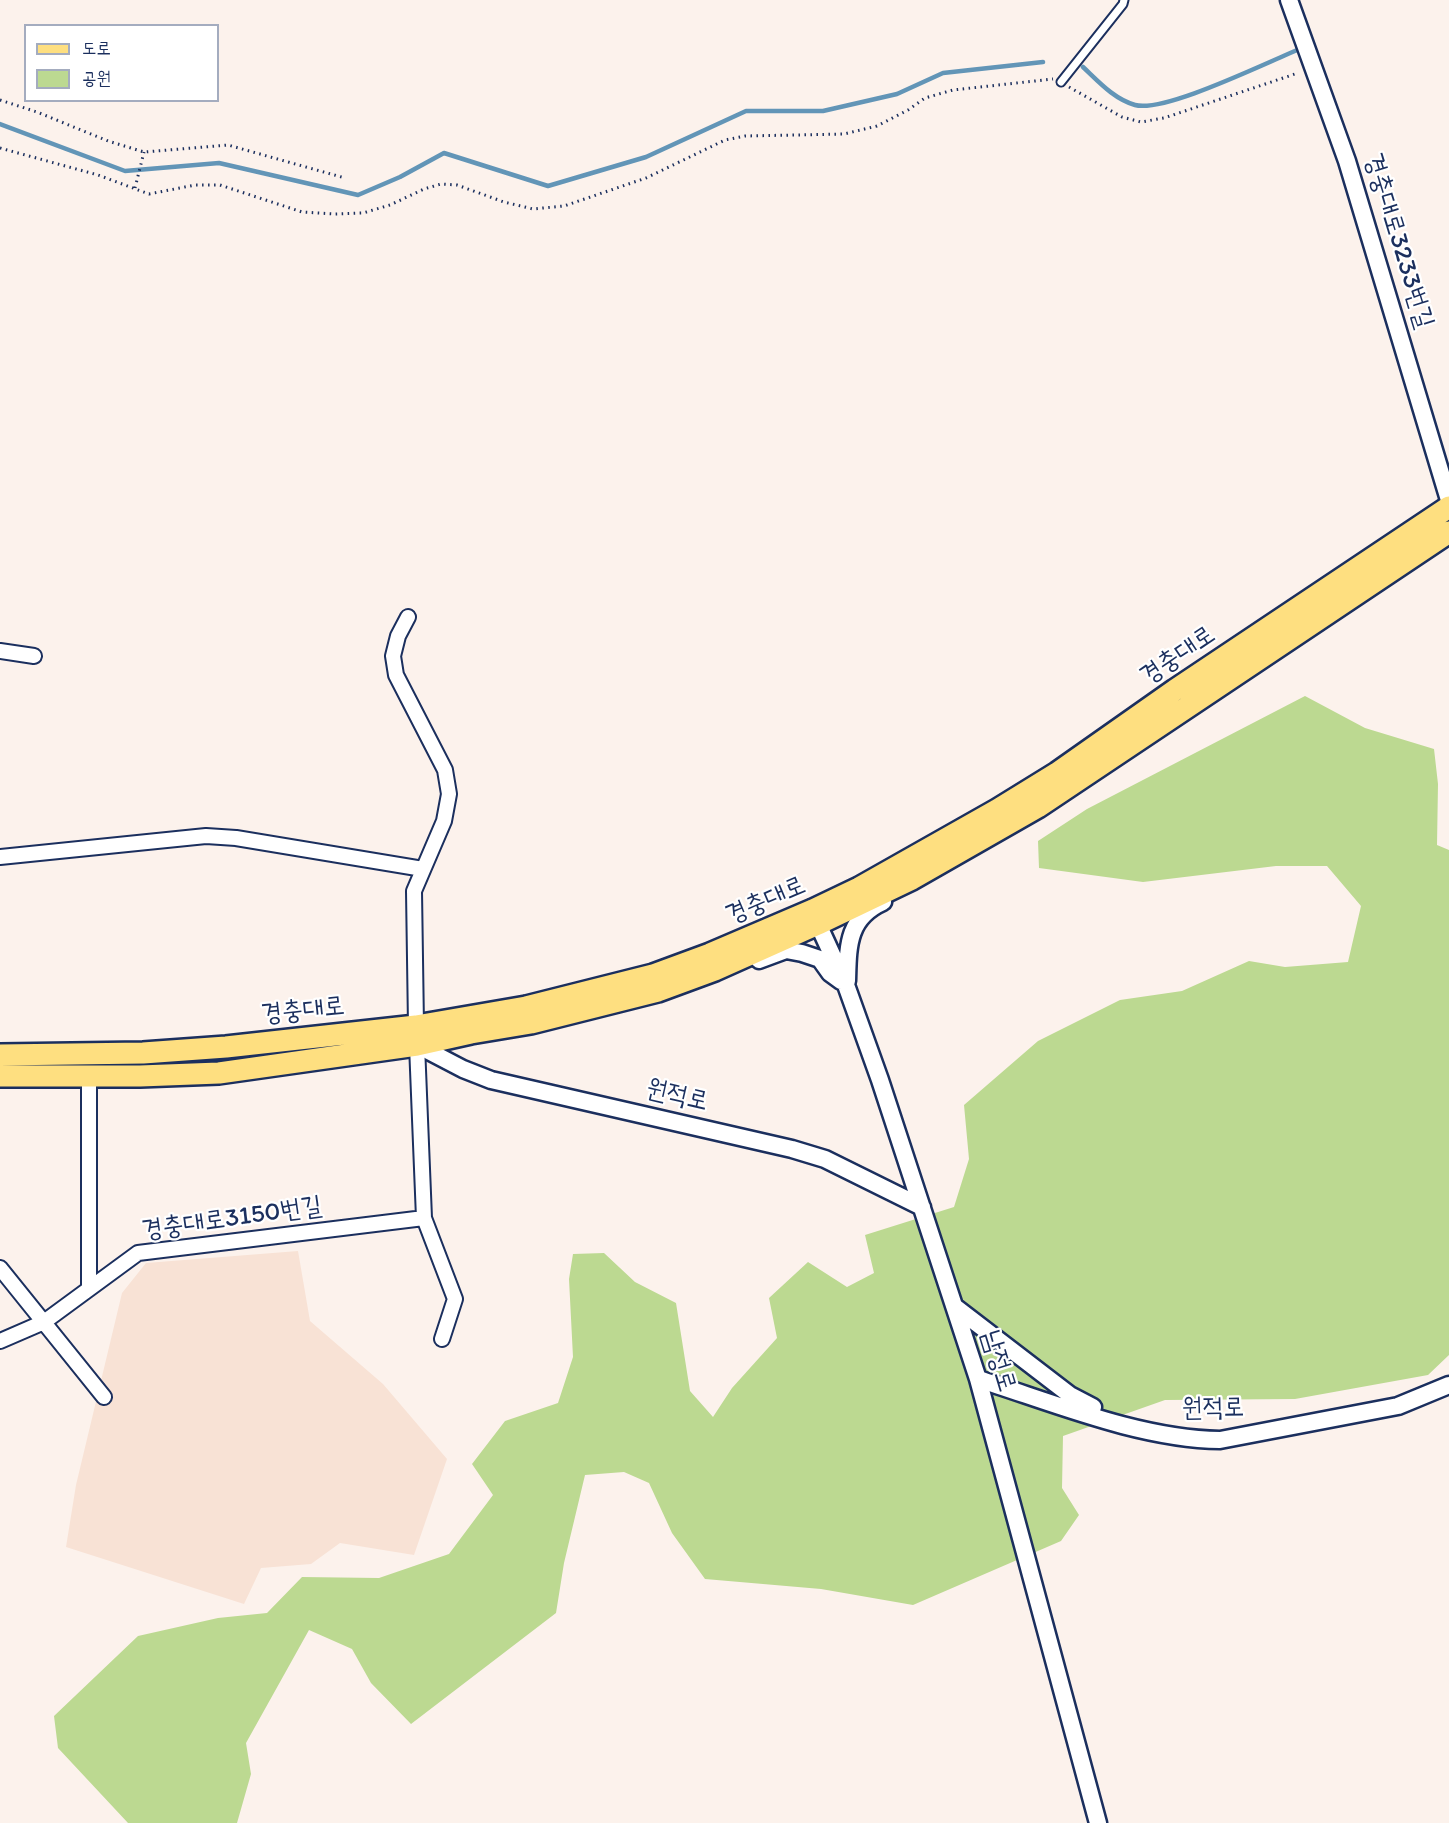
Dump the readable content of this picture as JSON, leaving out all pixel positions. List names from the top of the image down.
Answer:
{
  "streets": {
    "main road": ["경충대로"],
    "street": [
      "경충대로3233번길",
      "원적로",
      "경충대로3150번길",
      "남정로"
    ]
  },
  "crossings": [
    ["경충대로", "원적로"],
    ["경충대로", "남정로"],
    ["원적로", "남정로"]
  ],
  "legend": ["도로", "공원"]
}
